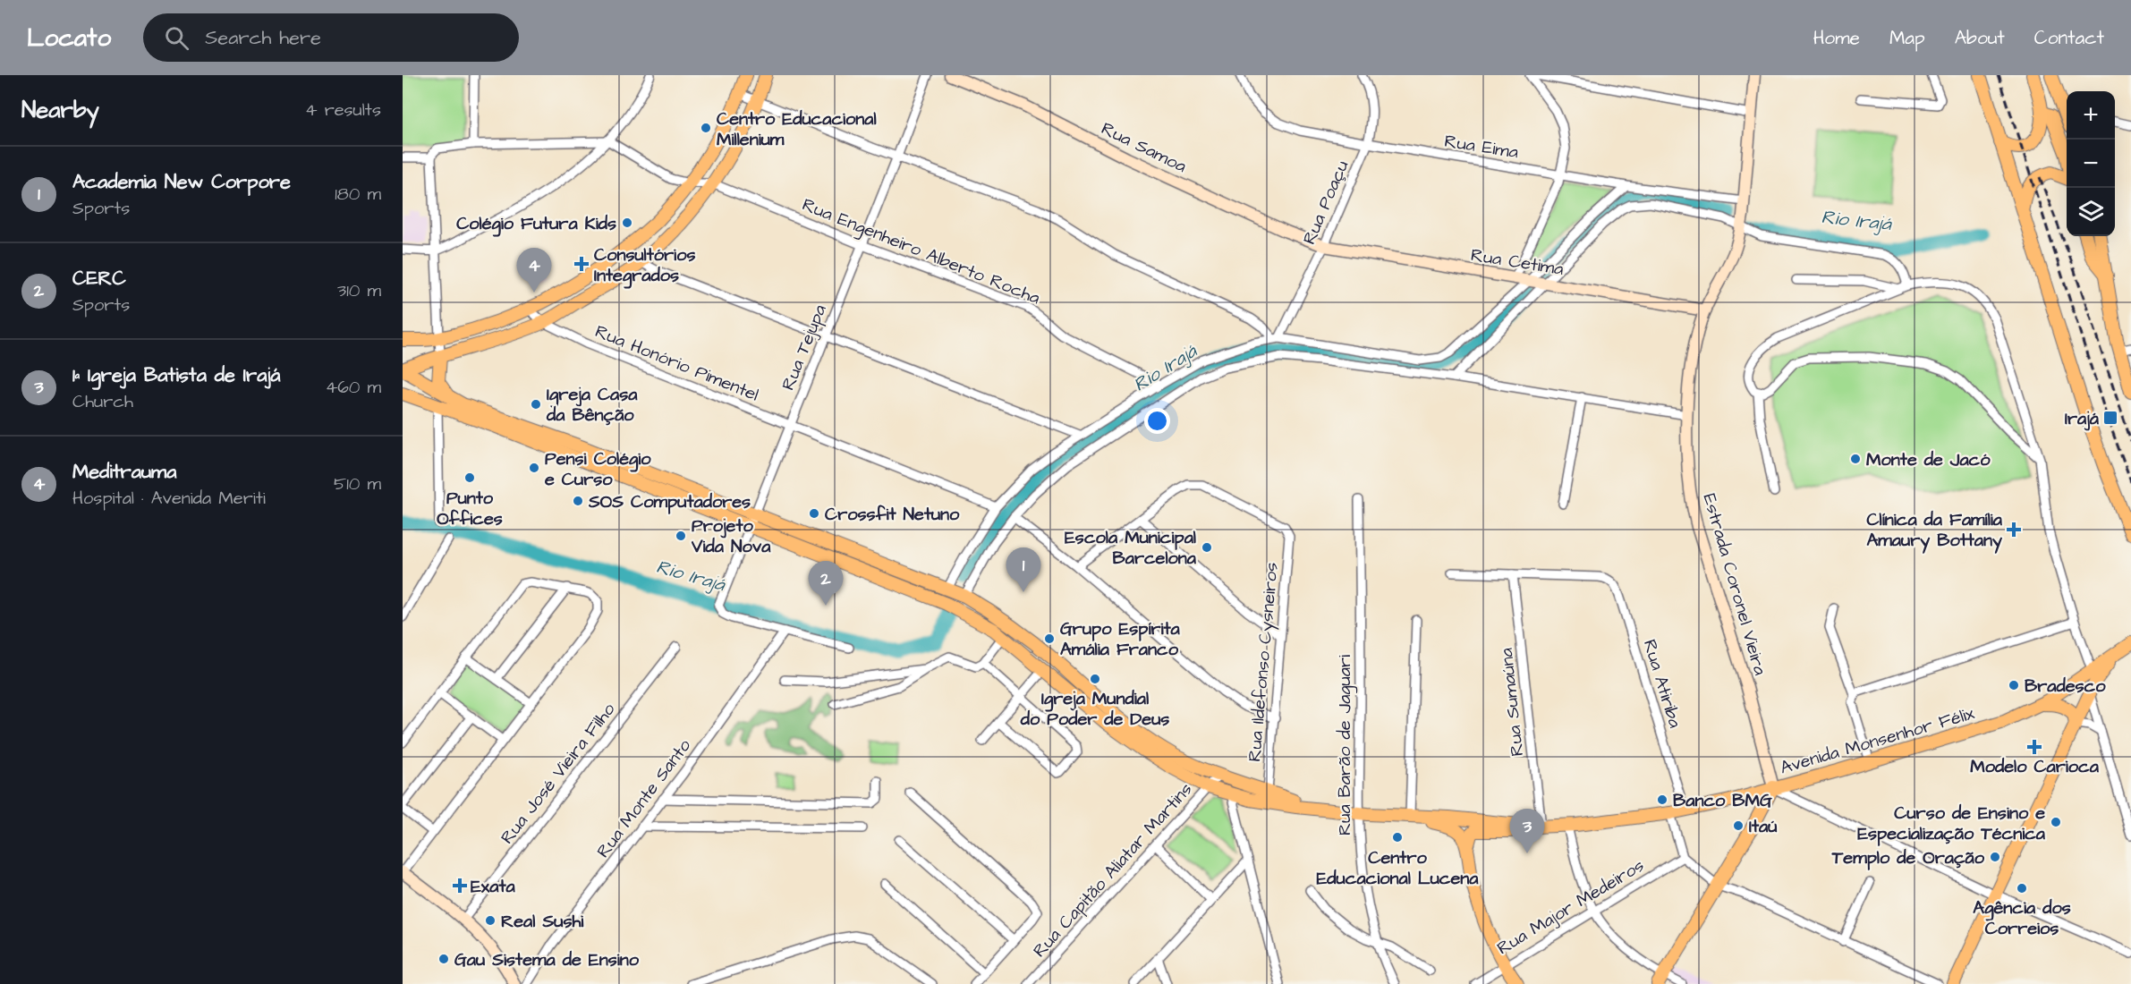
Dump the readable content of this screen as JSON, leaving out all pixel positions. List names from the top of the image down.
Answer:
{
  "streets": {
    "main road": ["Avenida Monsenhor Félix"],
    "street": [
      "Rua Eima",
      "Rua Samoa",
      "Rua Poaçu",
      "Rua Engenheiro Alberto Rocha",
      "Rua Cetima",
      "Rua Tejupa",
      "Rua Honório Pimentel",
      "Estrada Coronel Vieira",
      "Rua Ildefonso Cysneiros",
      "Rua Atiriba",
      "Rua Sumaúna",
      "Rua Barão de Jaguari",
      "Rua José Vieira Filho",
      "Rua Monte Santo",
      "Rua Capitão Aliatar Martins",
      "Rua Major Medeiros"
    ]
  },
  "crossings": [
    ["Rua Eima", "Rua Poaçu"],
    ["Rua Eima", "Estrada Coronel Vieira"],
    ["Rua Samoa", "Rua Poaçu"],
    ["Rua Samoa", "Rua Cetima"],
    ["Rua Poaçu", "Rua Cetima"],
    ["Rua Engenheiro Alberto Rocha", "Rua Tejupa"],
    ["Rua Cetima", "Estrada Coronel Vieira"],
    ["Rua Tejupa", "Rua Honório Pimentel"],
    ["Rua Tejupa", "Rua Monte Santo"],
    ["Estrada Coronel Vieira", "Avenida Monsenhor Félix"],
    ["Rua Atiriba", "Rua Sumaúna"]
  ],
  "water": ["Rio Irajá"],
  "places": {
    "other": [
      "Centro Educacional Millenium",
      "Colégio Futura Kids",
      "Igreja Casa da Bênção",
      "Monte de Jacó",
      "Pensi Colégio e Curso",
      "Punto Offices",
      "SOS Computadores",
      "Crossfit Netuno",
      "Projeto Vida Nova",
      "Escola Municipal Barcelona",
      "Grupo Espírita Amália Franco",
      "Igreja Mundial do Poder de Deus",
      "Bradesco",
      "Banco BMG",
      "Curso de Ensino e Especialização Técnica",
      "Itaú",
      "Centro Educacional Lucena",
      "Templo de Oração",
      "Agência dos Correios",
      "Real Sushi",
      "Gau Sistema de Ensino"
    ],
    "health": [
      "Consultórios Integrados",
      "Clínica da Família Amaury Bottany",
      "Modelo Carioca",
      "Exata"
    ],
    "transit": ["Irajá"]
  },
  "page": {
    "header": "Locato",
    "search": "Search here",
    "nav": [
      "Home",
      "Map",
      "About",
      "Contact"
    ],
    "heading": ["Nearby", "4 results"],
    "map_buttons": ["+", "−"],
    "list": [
      {
        "mark": "1",
        "name": "Academia New Corpore",
        "note": "Sports",
        "value": "180 m"
      },
      {
        "mark": "2",
        "name": "CERC",
        "note": "Sports",
        "value": "310 m"
      },
      {
        "mark": "3",
        "name": "1ª Igreja Batista de Irajá",
        "note": "Church",
        "value": "460 m"
      },
      {
        "mark": "4",
        "name": "Meditrauma",
        "note": "Hospital · Avenida Meriti",
        "value": "510 m"
      }
    ],
    "pins": [
      "4",
      "1",
      "2",
      "3"
    ]
  }
}
